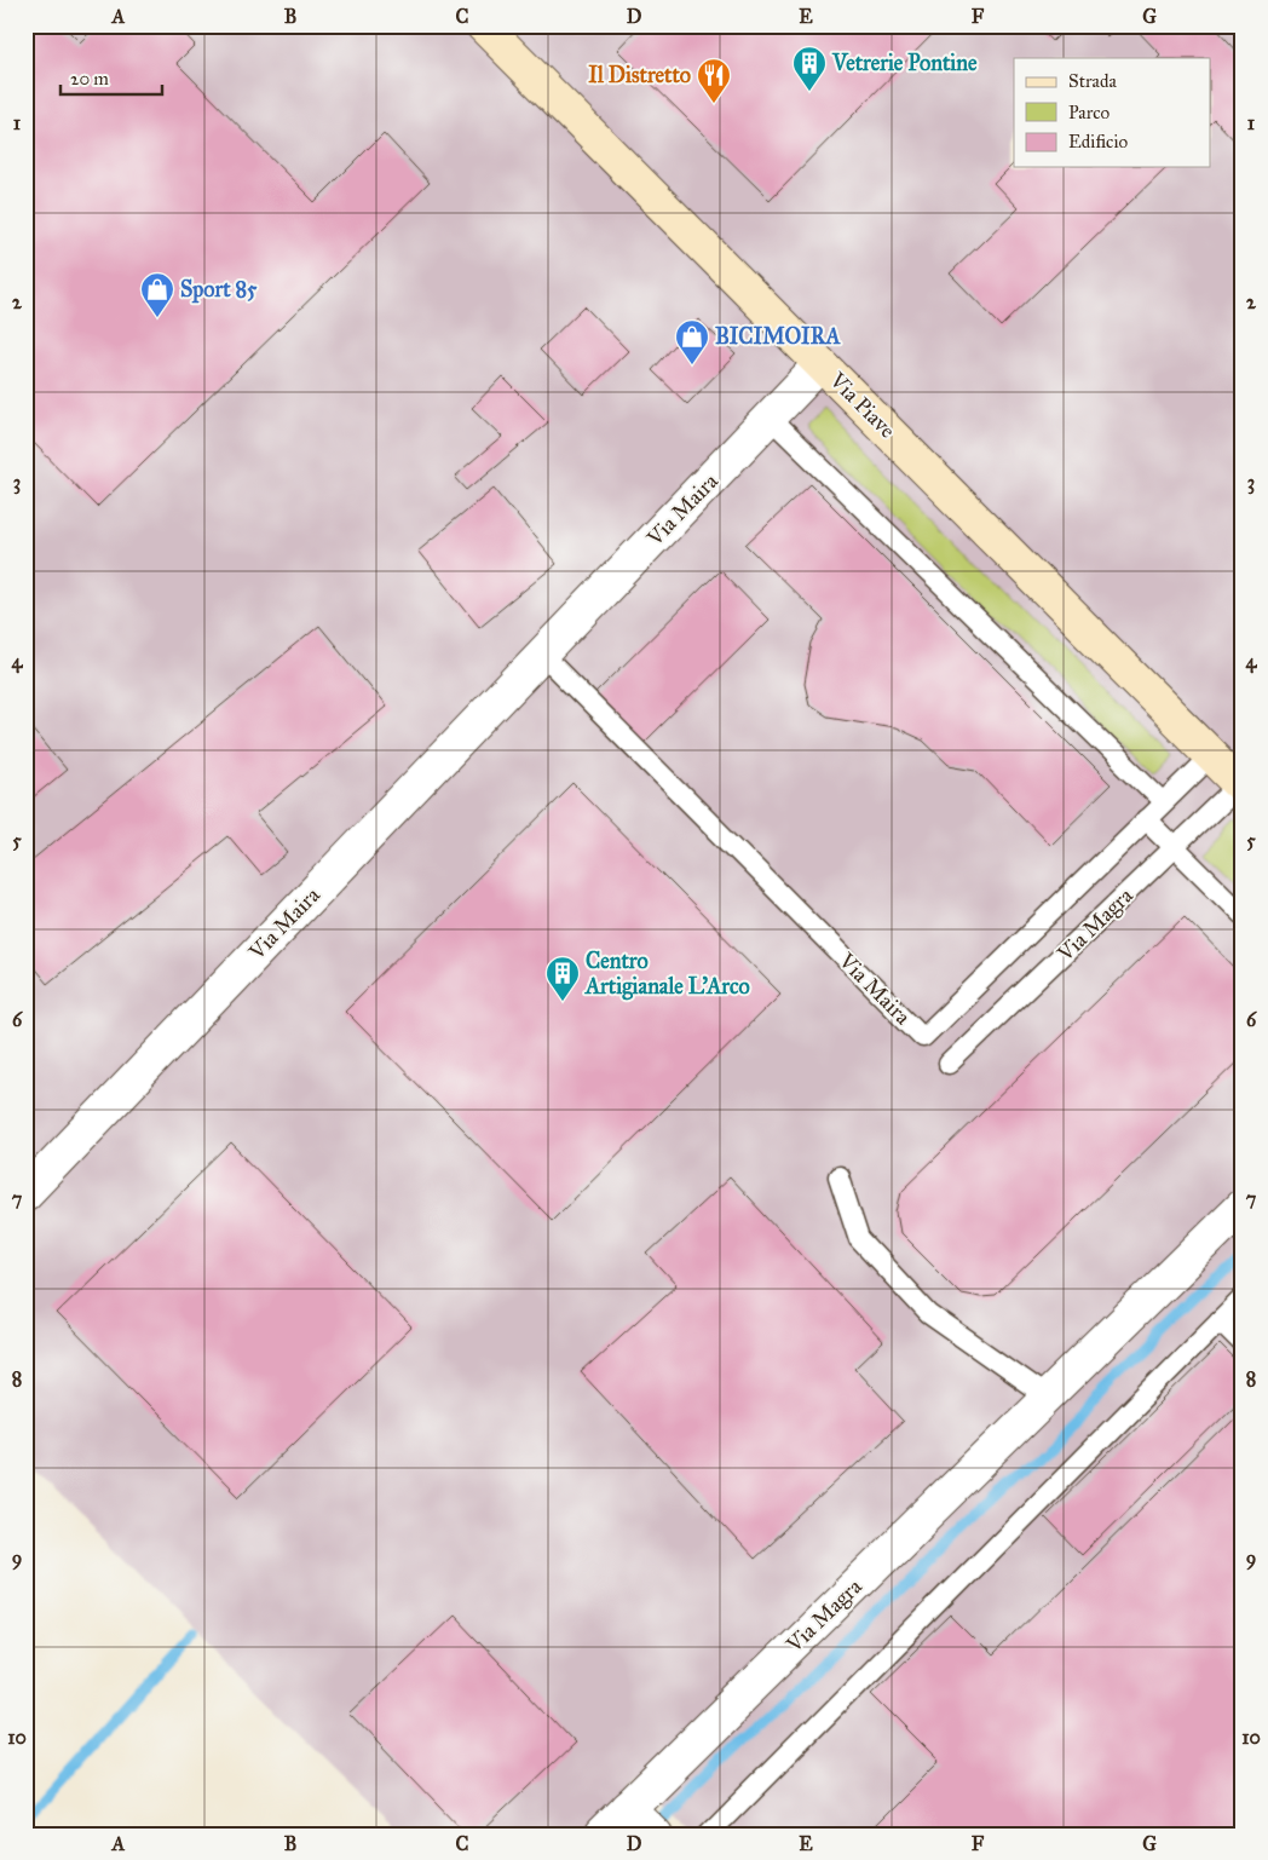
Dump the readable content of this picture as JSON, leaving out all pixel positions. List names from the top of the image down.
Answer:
{
  "streets": {
    "main road": ["Via Piave"],
    "street": ["Via Maira", "Via Magra"]
  },
  "crossings": [
    ["Via Piave", "Via Maira"],
    ["Via Piave", "Via Magra"]
  ],
  "places": {
    "building": ["Vetrerie Pontine", "Centro Artigianale L'Arco"],
    "restaurant": ["Il Distretto"],
    "shop": ["Sport 85", "BICIMOIRA"]
  },
  "legend": ["Strada", "Parco", "Edificio"],
  "scale_bar": "20 m",
  "grid": {
    "columns": [
      "A",
      "B",
      "C",
      "D",
      "E",
      "F",
      "G"
    ],
    "rows": [
      "1",
      "2",
      "3",
      "4",
      "5",
      "6",
      "7",
      "8",
      "9",
      "10"
    ]
  }
}
